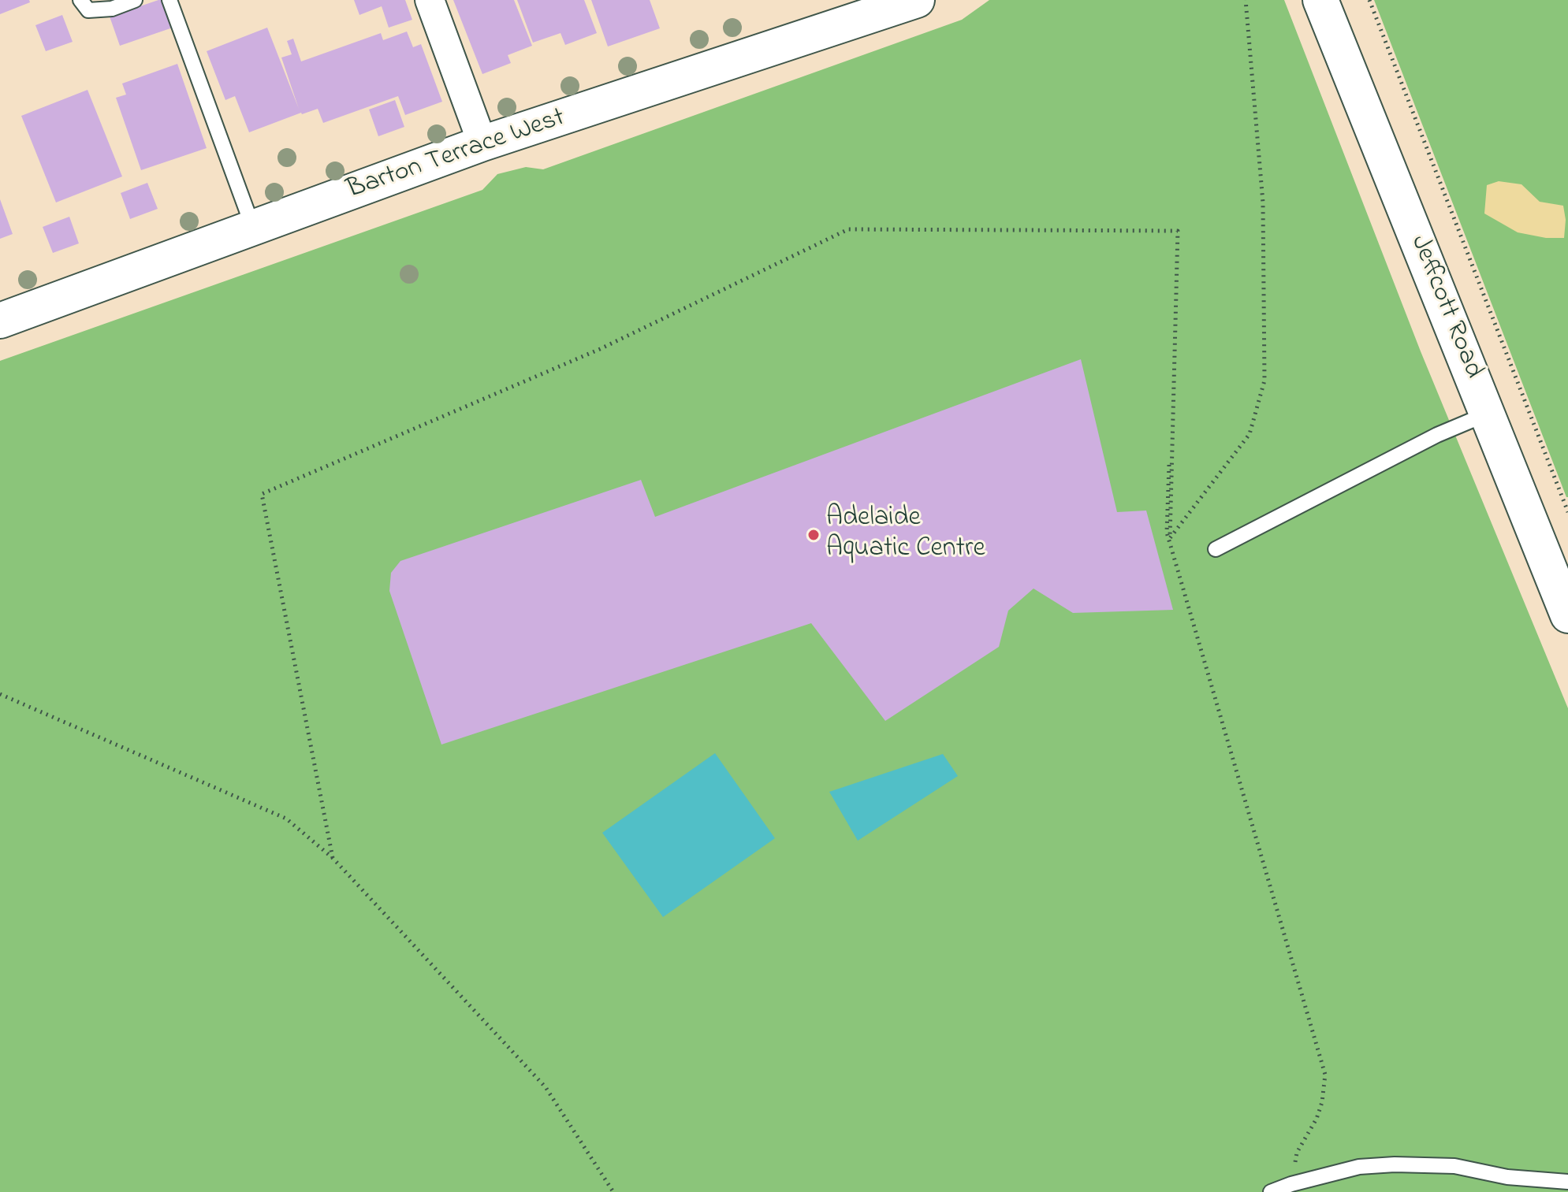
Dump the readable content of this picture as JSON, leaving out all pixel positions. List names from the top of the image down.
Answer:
{
  "streets": {
    "street": ["Barton Terrace West", "Jeffcott Road"]
  },
  "places": ["Adelaide Aquatic Centre"]
}
